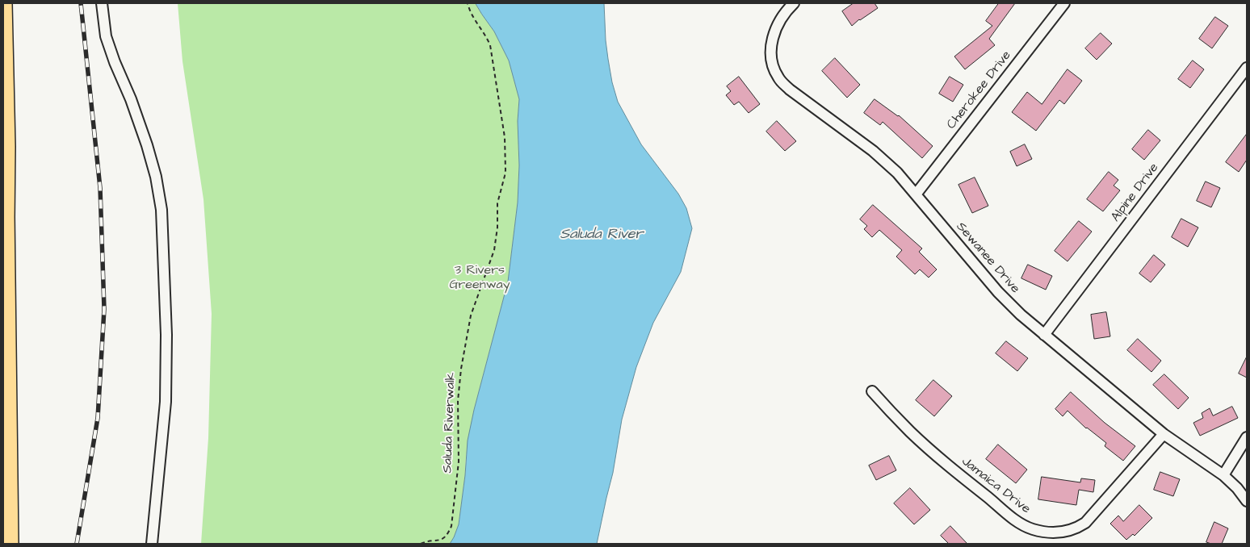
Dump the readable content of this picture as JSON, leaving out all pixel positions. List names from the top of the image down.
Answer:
{
  "streets": {
    "street": [
      "Cherokee Drive",
      "Alpine Drive",
      "Sewanee Drive",
      "Jamaica Drive"
    ],
    "path": ["Saluda Riverwalk"]
  },
  "crossings": [
    ["Cherokee Drive", "Sewanee Drive"],
    ["Alpine Drive", "Sewanee Drive"],
    ["Sewanee Drive", "Jamaica Drive"]
  ],
  "water": ["Saluda River"],
  "parks": ["3 Rivers Greenway"]
}
